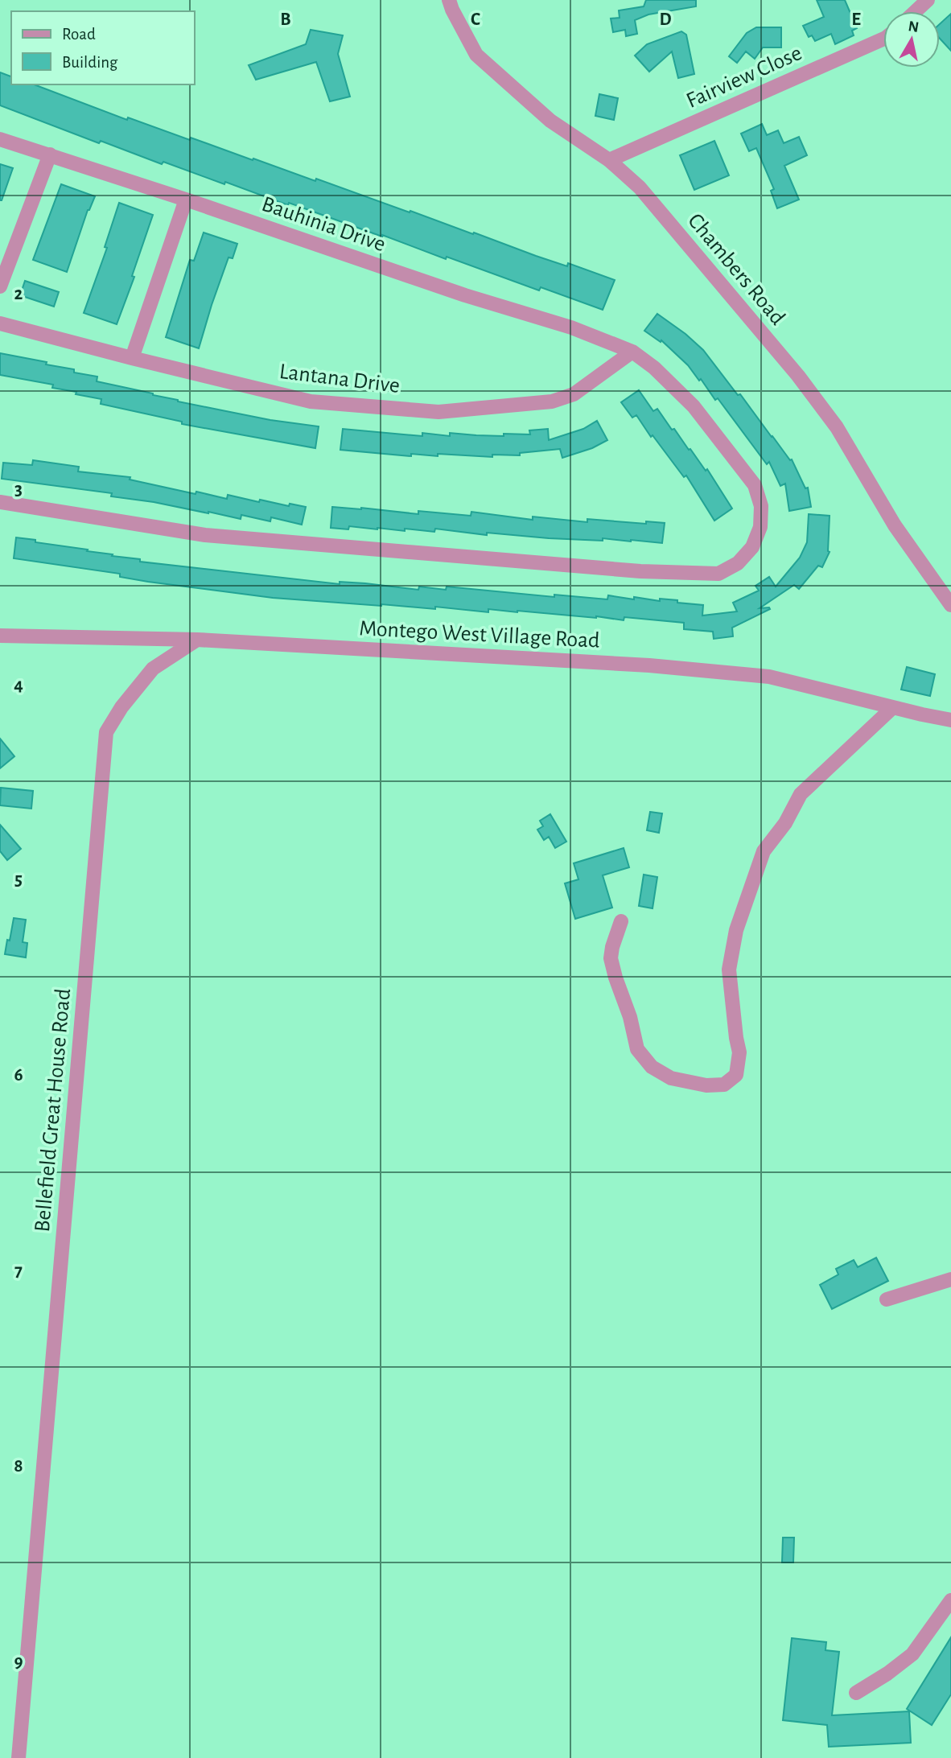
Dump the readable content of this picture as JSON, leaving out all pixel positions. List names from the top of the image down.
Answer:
{
  "streets": {
    "street": [
      "Fairview Close",
      "Bauhinia Drive",
      "Chambers Road",
      "Lantana Drive",
      "Montego West Village Road",
      "Bellefield Great House Road"
    ]
  },
  "crossings": [
    ["Fairview Close", "Chambers Road"],
    ["Bauhinia Drive", "Lantana Drive"],
    ["Montego West Village Road", "Bellefield Great House Road"]
  ],
  "legend": ["Road", "Building"],
  "north": "top",
  "grid": {
    "columns": [
      "B",
      "C",
      "D",
      "E"
    ],
    "rows": [
      "2",
      "3",
      "4",
      "5",
      "6",
      "7",
      "8",
      "9"
    ]
  }
}
